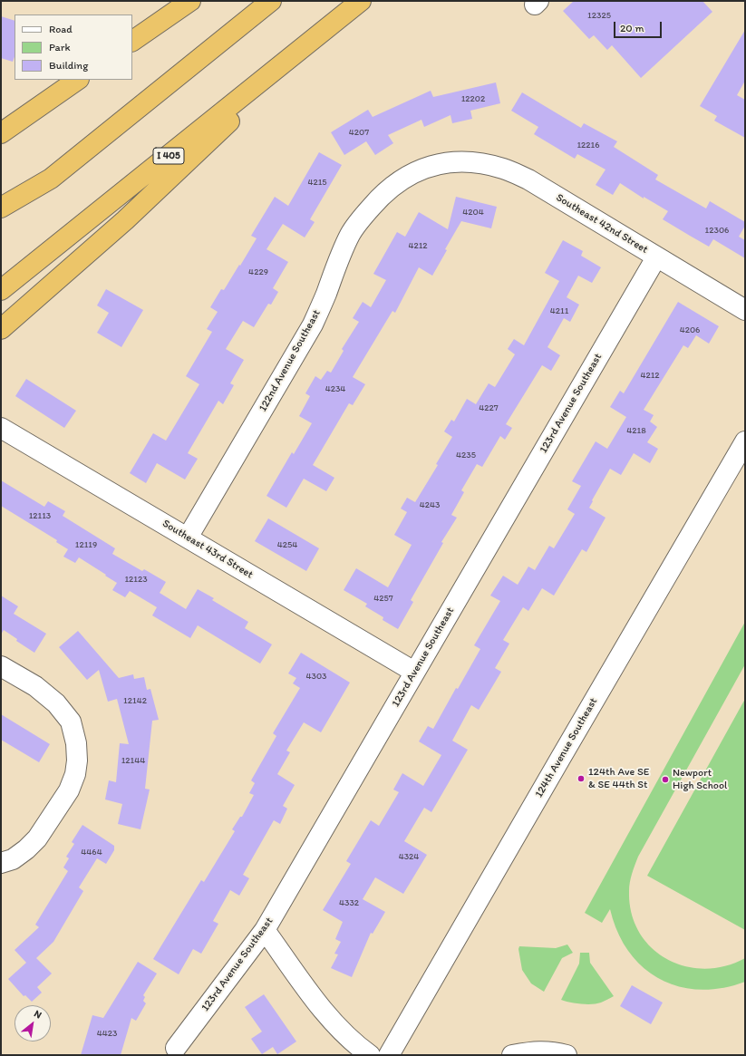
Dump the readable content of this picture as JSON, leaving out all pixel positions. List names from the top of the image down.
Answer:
{
  "streets": {
    "highway": ["I 405"],
    "street": [
      "Southeast 42nd Street",
      "122nd Avenue Southeast",
      "123rd Avenue Southeast",
      "Southeast 43rd Street",
      "124th Avenue Southeast"
    ]
  },
  "crossings": [
    ["Southeast 42nd Street", "122nd Avenue Southeast"],
    ["Southeast 42nd Street", "123rd Avenue Southeast"],
    ["122nd Avenue Southeast", "Southeast 43rd Street"],
    ["123rd Avenue Southeast", "Southeast 43rd Street"]
  ],
  "places": ["124th Ave SE & SE 44th St", "Newport High School"],
  "house_numbers": [
    "12325",
    "12202",
    "4207",
    "12216",
    "4215",
    "4204",
    "12306",
    "4212",
    "4229",
    "4211",
    "4206",
    "4212",
    "4234",
    "4227",
    "4218",
    "4235",
    "4243",
    "12113",
    "12119",
    "4254",
    "12123",
    "4257",
    "4303",
    "12142",
    "12144",
    "4464",
    "4324",
    "4332",
    "4423"
  ],
  "legend": ["Road", "Park", "Building"],
  "scale_bar": "20 m",
  "north": "top right"
}
